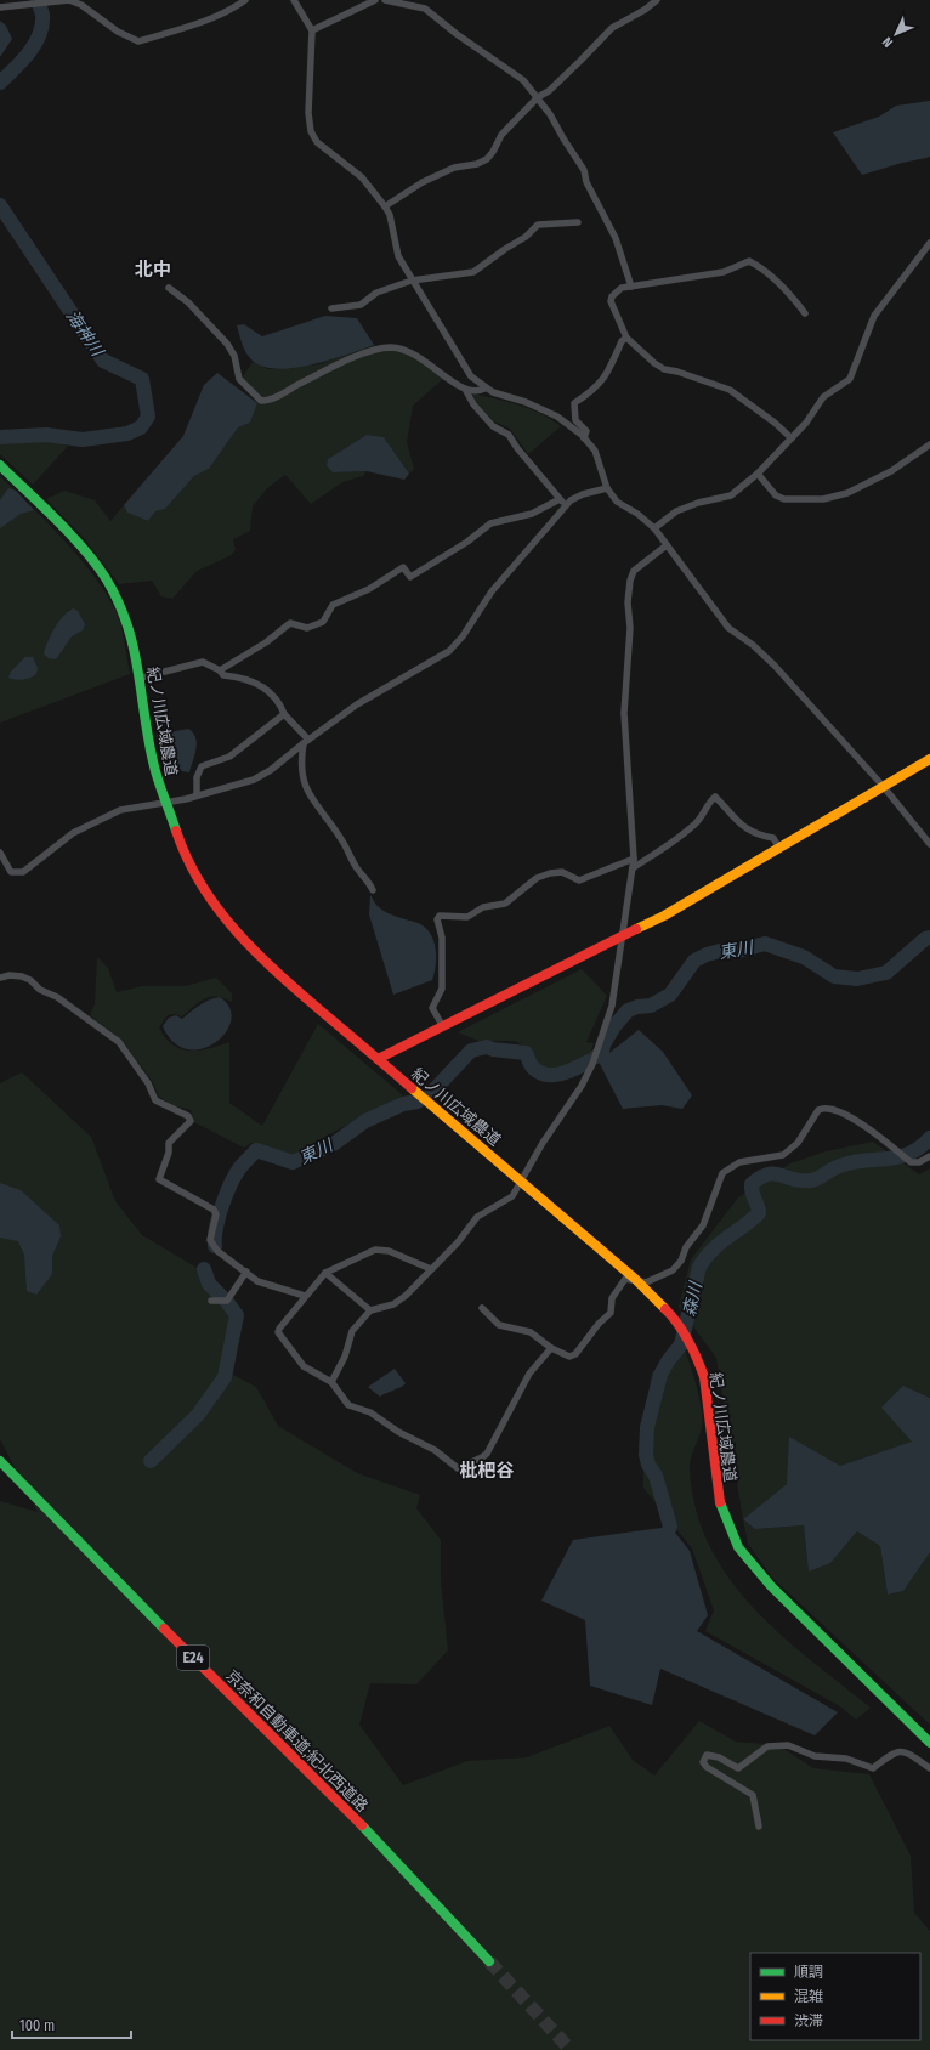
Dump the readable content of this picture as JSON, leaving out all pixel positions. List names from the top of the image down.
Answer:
{
  "streets": {
    "main road": ["紀ノ川広域農道", "E24", "京奈和自動車道;紀北西道路"]
  },
  "districts": ["北中", "枇杷谷"],
  "water": ["海神川", "東川", "森川"],
  "legend": ["順調", "混雑", "渋滞"],
  "scale_bar": "100 m",
  "north": "bottom left"
}
